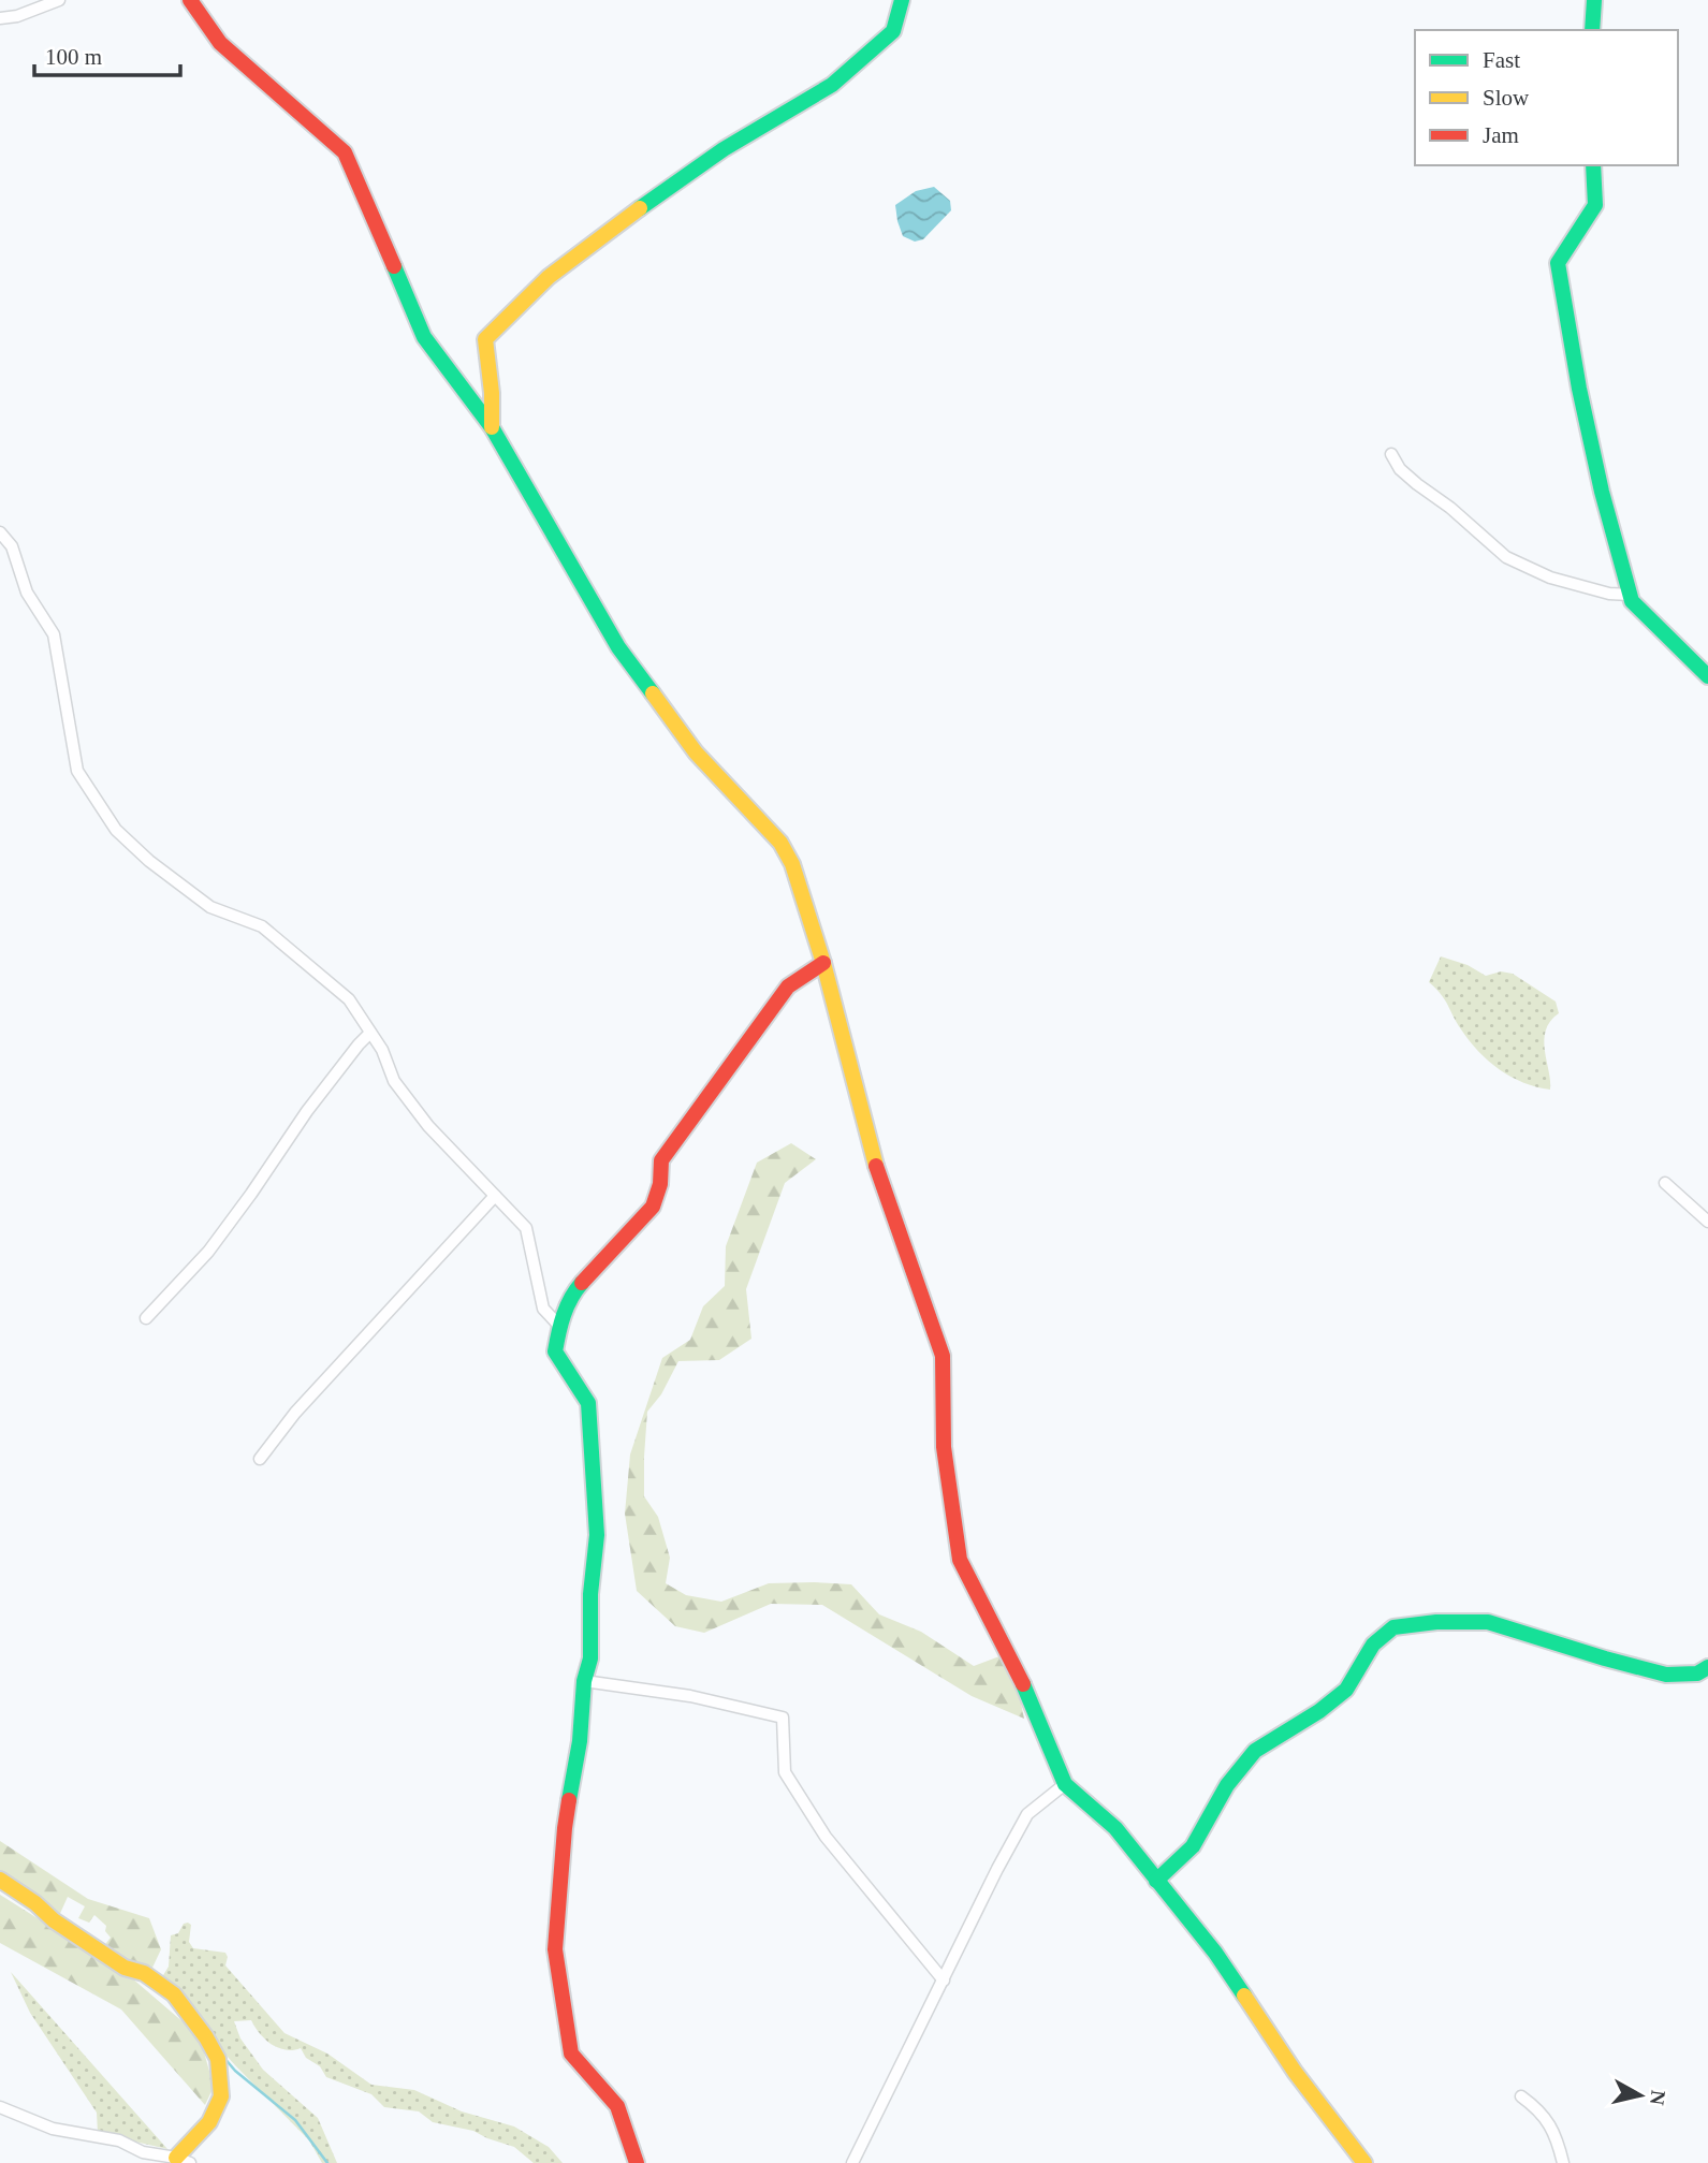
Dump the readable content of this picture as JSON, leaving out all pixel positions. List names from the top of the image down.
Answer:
{
  "legend": ["Fast", "Slow", "Jam"],
  "scale_bar": "100 m",
  "north": "right"
}
